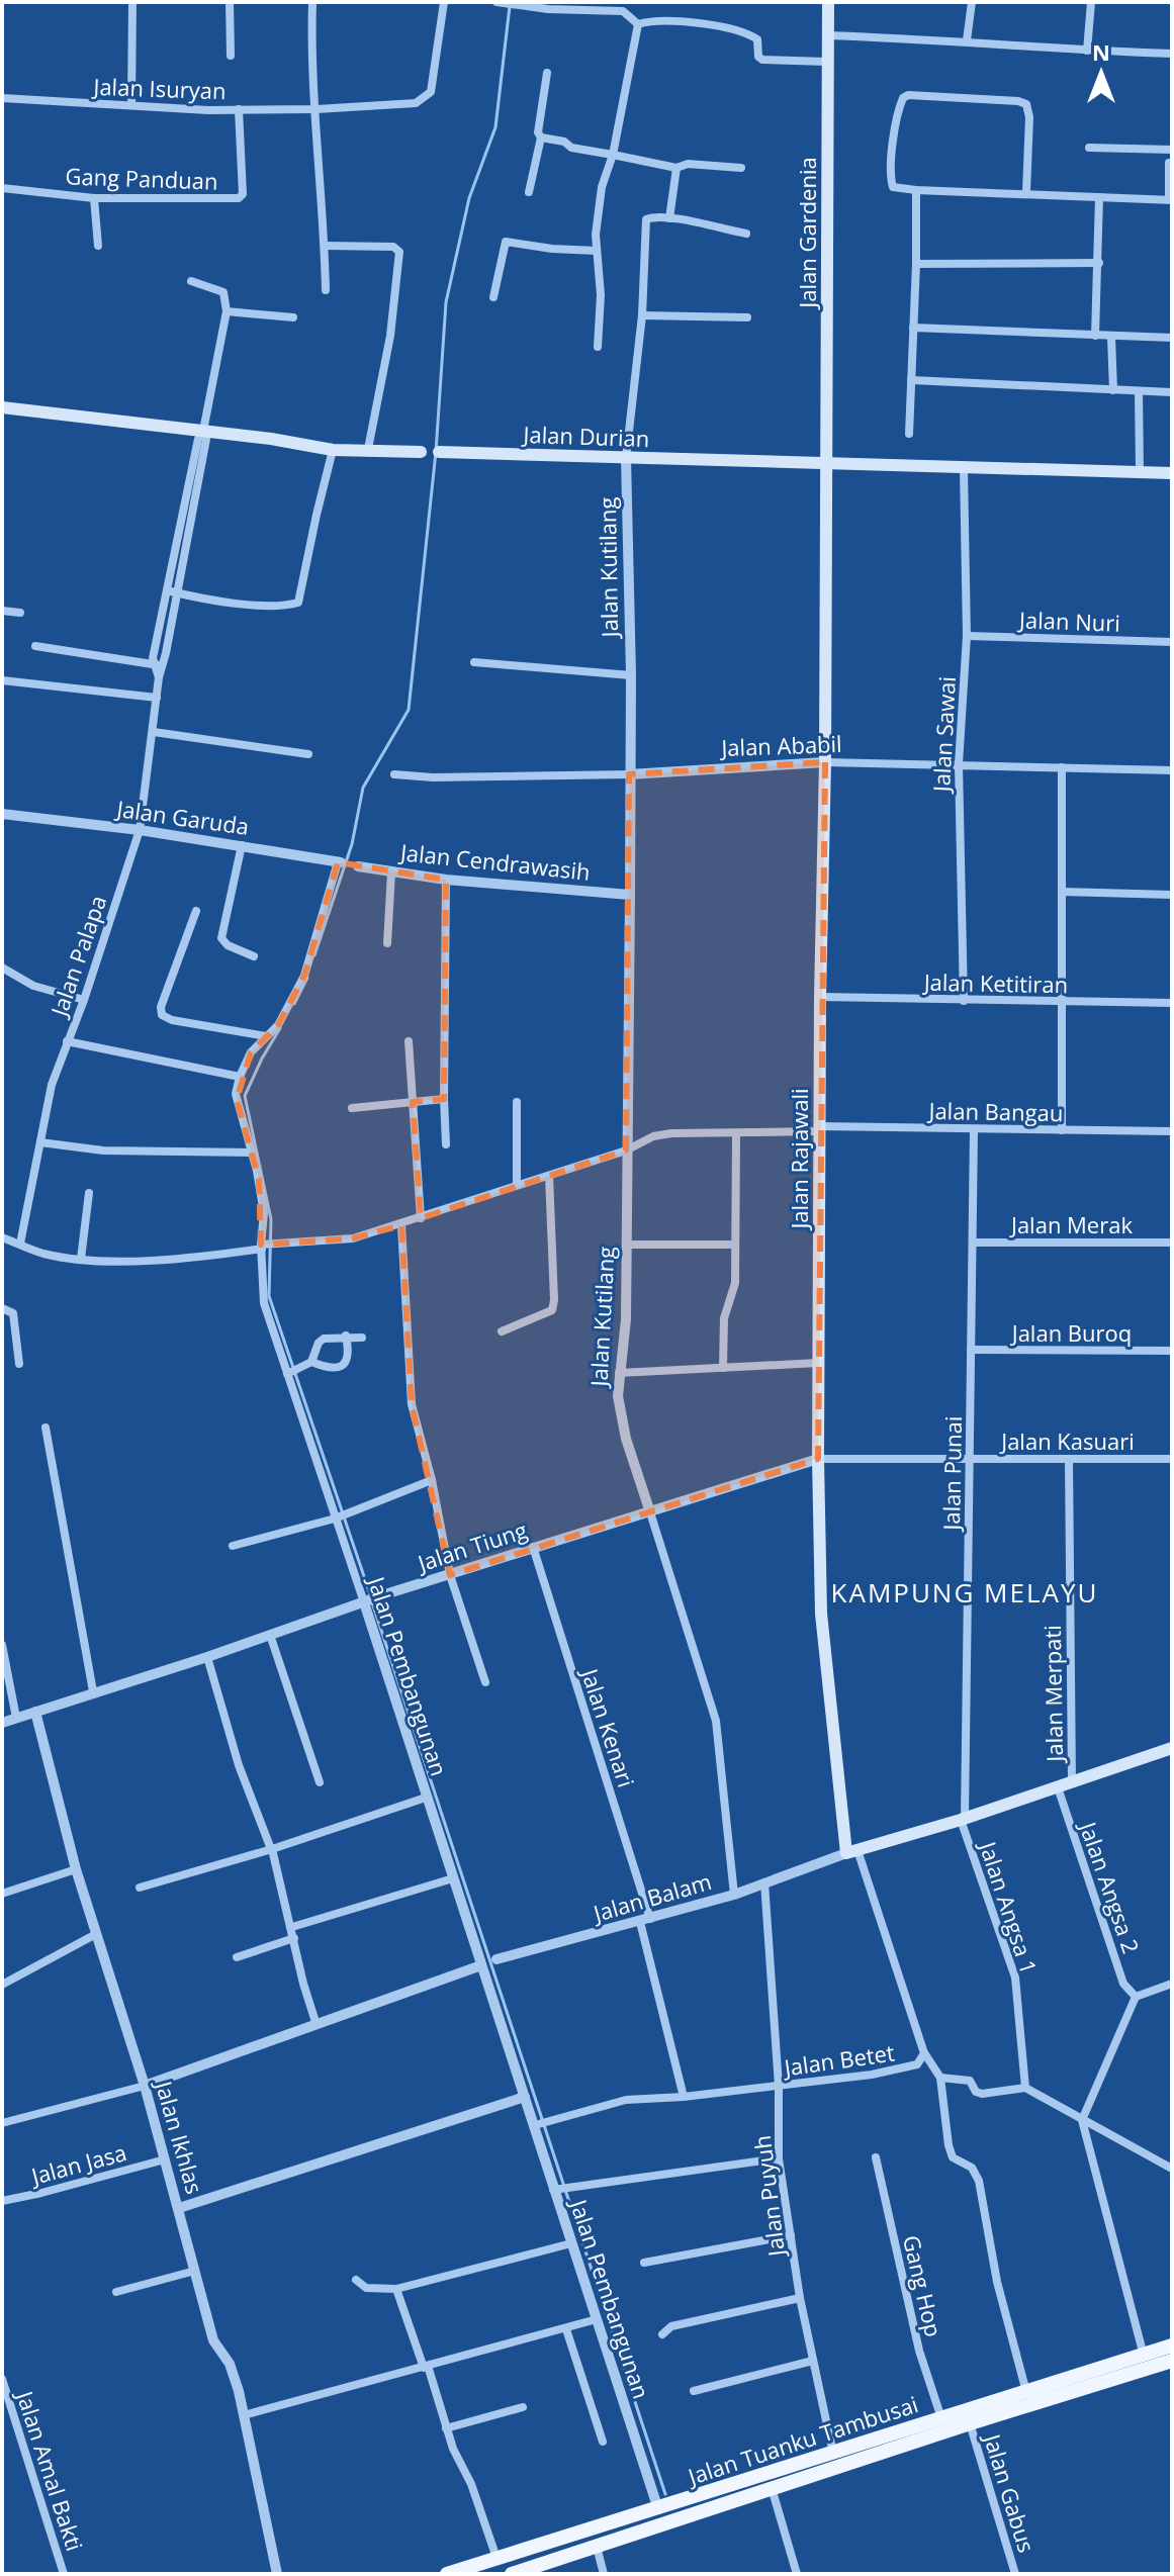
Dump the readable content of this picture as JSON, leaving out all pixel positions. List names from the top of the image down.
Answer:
{
  "streets": {
    "main road": [
      "Jalan Gardenia",
      "Jalan Durian",
      "Jalan Rajawali",
      "Jalan Balam",
      "Jalan Tuanku Tambusai"
    ],
    "street": [
      "Jalan Isuryan",
      "Gang Panduan",
      "Jalan Kutilang",
      "Jalan Nuri",
      "Jalan Sawai",
      "Jalan Ababil",
      "Jalan Garuda",
      "Jalan Cendrawasih",
      "Jalan Palapa",
      "Jalan Ketitiran",
      "Jalan Bangau",
      "Jalan Merak",
      "Jalan Buroq",
      "Jalan Kasuari",
      "Jalan Punai",
      "Jalan Tiung",
      "Jalan Pembangunan",
      "Jalan Merpati",
      "Jalan Kenari",
      "Jalan Angsa 2",
      "Jalan Angsa 1",
      "Jalan Betet",
      "Jalan Ikhlas",
      "Jalan Jasa",
      "Jalan Puyuh",
      "Gang Hop",
      "Jalan Amal Bakti",
      "Jalan Gabus"
    ]
  },
  "crossings": [
    ["Jalan Isuryan", "Gang Panduan"],
    ["Jalan Gardenia", "Jalan Durian"],
    ["Jalan Gardenia", "Jalan Rajawali"],
    ["Jalan Durian", "Jalan Kutilang"],
    ["Jalan Durian", "Jalan Sawai"],
    ["Jalan Durian", "Jalan Palapa"],
    ["Jalan Durian", "Jalan Rajawali"],
    ["Jalan Kutilang", "Jalan Ababil"],
    ["Jalan Kutilang", "Jalan Cendrawasih"],
    ["Jalan Kutilang", "Jalan Bangau"],
    ["Jalan Kutilang", "Jalan Tiung"],
    ["Jalan Kutilang", "Jalan Balam"],
    ["Jalan Nuri", "Jalan Sawai"],
    ["Jalan Sawai", "Jalan Ababil"],
    ["Jalan Sawai", "Jalan Ketitiran"],
    ["Jalan Ababil", "Jalan Rajawali"],
    ["Jalan Garuda", "Jalan Cendrawasih"],
    ["Jalan Garuda", "Jalan Palapa"],
    ["Jalan Palapa", "Jalan Bangau"],
    ["Jalan Ketitiran", "Jalan Rajawali"],
    ["Jalan Bangau", "Jalan Rajawali"],
    ["Jalan Bangau", "Jalan Punai"],
    ["Jalan Bangau", "Jalan Pembangunan"],
    ["Jalan Rajawali", "Jalan Kasuari"],
    ["Jalan Rajawali", "Jalan Tiung"],
    ["Jalan Rajawali", "Jalan Balam"],
    ["Jalan Rajawali", "Jalan Betet"],
    ["Jalan Merak", "Jalan Punai"],
    ["Jalan Buroq", "Jalan Punai"],
    ["Jalan Kasuari", "Jalan Punai"],
    ["Jalan Kasuari", "Jalan Tiung"],
    ["Jalan Kasuari", "Jalan Merpati"],
    ["Jalan Punai", "Jalan Balam"],
    ["Jalan Punai", "Jalan Angsa 1"],
    ["Jalan Tiung", "Jalan Pembangunan"],
    ["Jalan Tiung", "Jalan Kenari"],
    ["Jalan Tiung", "Jalan Ikhlas"],
    ["Jalan Pembangunan", "Jalan Balam"],
    ["Jalan Pembangunan", "Jalan Betet"],
    ["Jalan Pembangunan", "Jalan Tuanku Tambusai"],
    ["Jalan Merpati", "Jalan Balam"],
    ["Jalan Kenari", "Jalan Balam"],
    ["Jalan Kenari", "Jalan Betet"],
    ["Jalan Angsa 2", "Jalan Balam"],
    ["Jalan Balam", "Jalan Angsa 1"],
    ["Jalan Balam", "Jalan Betet"],
    ["Jalan Balam", "Jalan Ikhlas"],
    ["Jalan Balam", "Jalan Puyuh"],
    ["Jalan Betet", "Jalan Puyuh"],
    ["Jalan Ikhlas", "Jalan Jasa"],
    ["Jalan Puyuh", "Jalan Tuanku Tambusai"],
    ["Gang Hop", "Jalan Tuanku Tambusai"],
    ["Jalan Tuanku Tambusai", "Jalan Gabus"]
  ],
  "districts": ["KAMPUNG MELAYU"],
  "north": "top"
}
